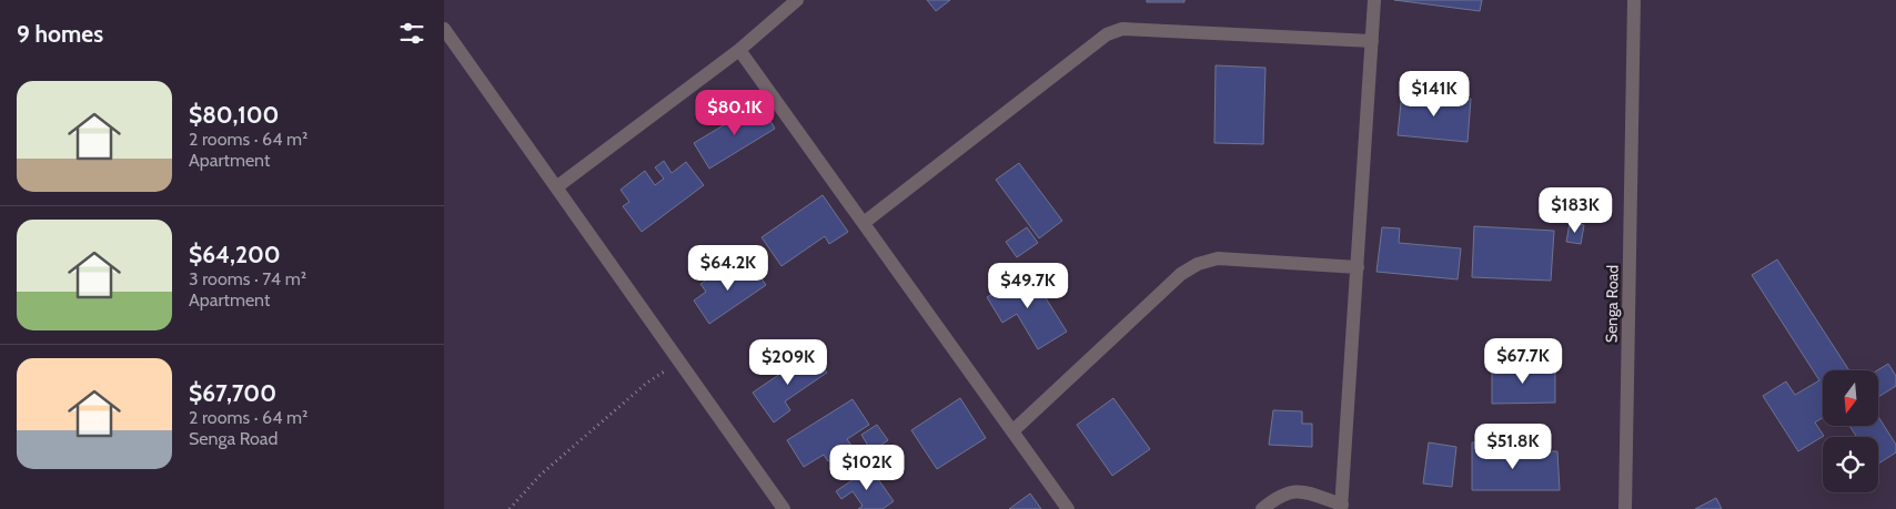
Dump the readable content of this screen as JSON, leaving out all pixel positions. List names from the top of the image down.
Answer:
{
  "streets": {
    "street": ["Senga Road"]
  },
  "north": "bottom",
  "page": {
    "heading": "9 homes",
    "list": [
      {
        "name": "$80,100",
        "note": "2 rooms · 64 m² · Apartment"
      },
      {
        "name": "$64,200",
        "note": "3 rooms · 74 m² · Apartment"
      },
      {
        "name": "$67,700",
        "note": "2 rooms · 64 m² · Senga Road"
      }
    ],
    "price": [
      "$141K",
      "$80.1K",
      "$183K",
      "$64.2K",
      "$49.7K",
      "$67.7K",
      "$209K",
      "$51.8K",
      "$102K"
    ]
  }
}
